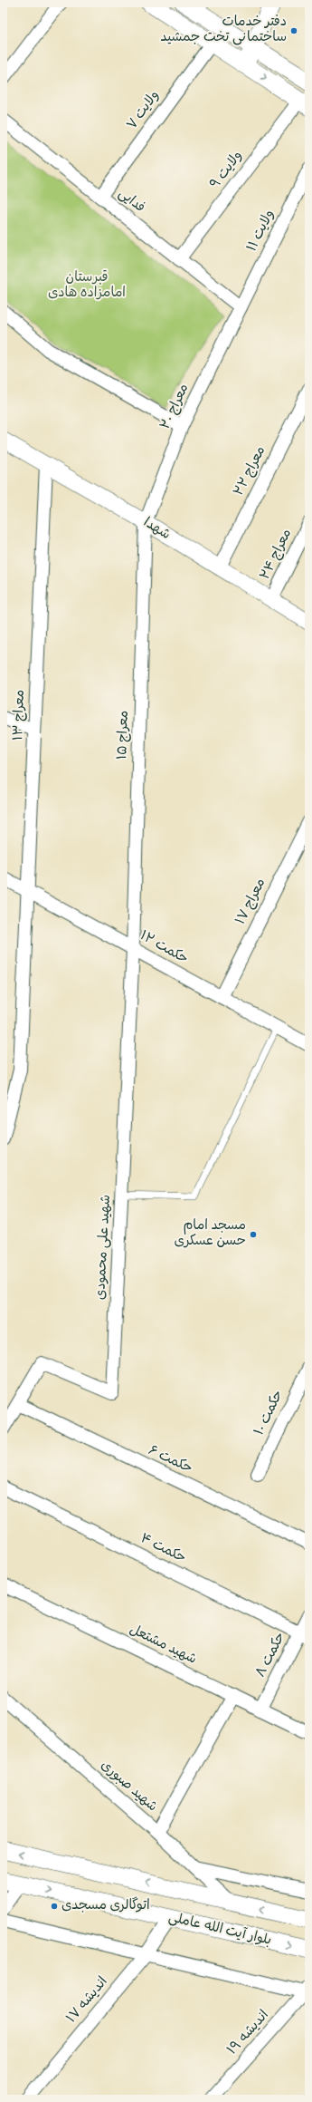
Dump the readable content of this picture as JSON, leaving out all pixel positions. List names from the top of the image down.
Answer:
{
  "streets": {
    "main road": ["بلوار آیت‌ الله عاملی"],
    "street": [
      "ولایت ۷",
      "ولایت ۹",
      "فدایی",
      "ولایت ۱۱",
      "معراج ۲۰",
      "معراج ۲۲",
      "شهدا",
      "معراج ۲۴",
      "معراج ۱۳",
      "معراج ۱۵",
      "معراج ۱۷",
      "حکمت ۱۲",
      "شهید علی محمودی",
      "حکمت ۱۰",
      "حکمت ۶",
      "حکمت ۴",
      "شهید مشتعل",
      "حکمت ۸",
      "شهید صبوری",
      "اندیشه ۱۷",
      "اندیشه ۱۹"
    ]
  },
  "crossings": [
    ["ولایت ۷", "فدایی"],
    ["ولایت ۹", "فدایی"],
    ["فدایی", "ولایت ۱۱"],
    ["فدایی", "معراج ۲۰"],
    ["ولایت ۱۱", "معراج ۲۰"],
    ["معراج ۲۰", "شهدا"],
    ["معراج ۲۰", "معراج ۱۵"],
    ["معراج ۲۲", "شهدا"],
    ["شهدا", "معراج ۲۴"],
    ["شهدا", "معراج ۱۳"],
    ["شهدا", "معراج ۱۵"],
    ["معراج ۱۳", "حکمت ۱۲"],
    ["معراج ۱۵", "حکمت ۱۲"],
    ["معراج ۱۵", "شهید علی محمودی"],
    ["معراج ۱۷", "حکمت ۱۲"],
    ["حکمت ۱۲", "شهید علی محمودی"],
    ["شهید علی محمودی", "حکمت ۶"],
    ["حکمت ۴", "حکمت ۸"],
    ["شهید مشتعل", "حکمت ۸"],
    ["بلوار آیت‌ الله عاملی", "اندیشه ۱۷"]
  ],
  "parks": ["قبرستان امامزاده هادی"],
  "places": ["دفتر خدمات ساختمانی تخت جمشید", "مسجد امام حسن عسکری", "اتوگالری مسجدی"]
}
